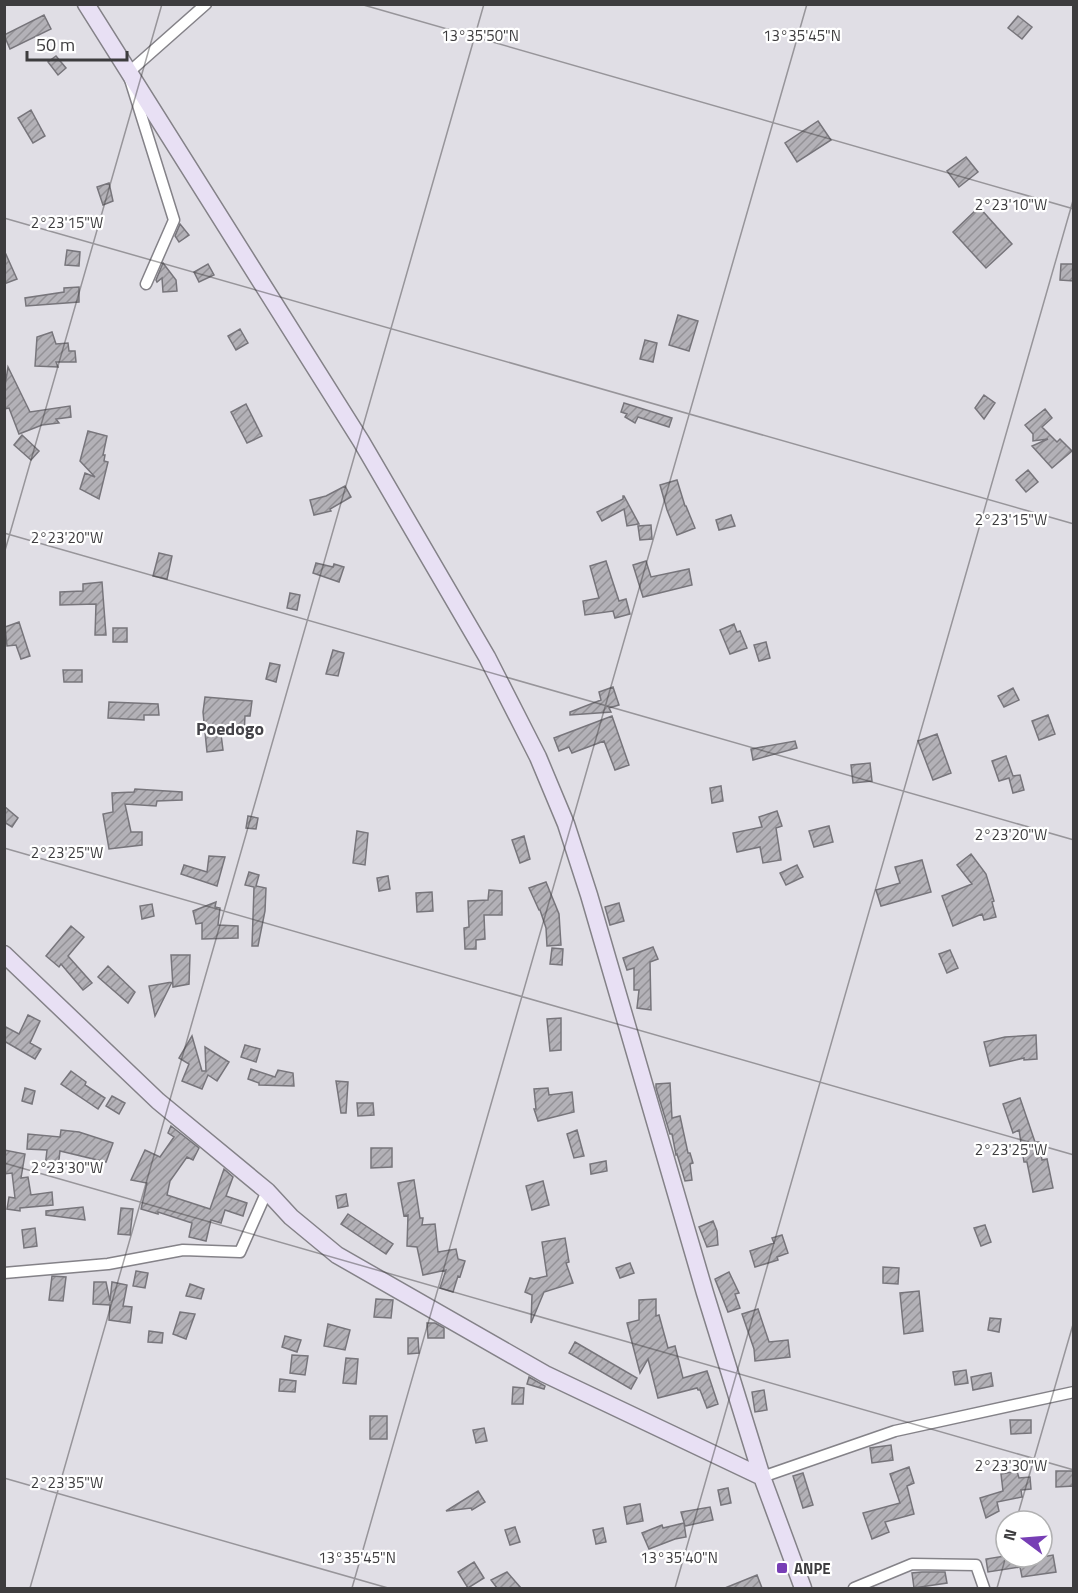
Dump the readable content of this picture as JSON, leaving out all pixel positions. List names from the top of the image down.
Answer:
{
  "districts": ["Poedogo"],
  "places": {
    "transit": ["ANPE"]
  },
  "scale_bar": "50 m",
  "north": "left",
  "coordinates": [
    "13°35'50\"N",
    "13°35'45\"N",
    "2°23'10\"W",
    "2°23'15\"W",
    "2°23'20\"W",
    "2°23'25\"W",
    "2°23'30\"W",
    "2°23'35\"W",
    "13°35'40\"N"
  ]
}
